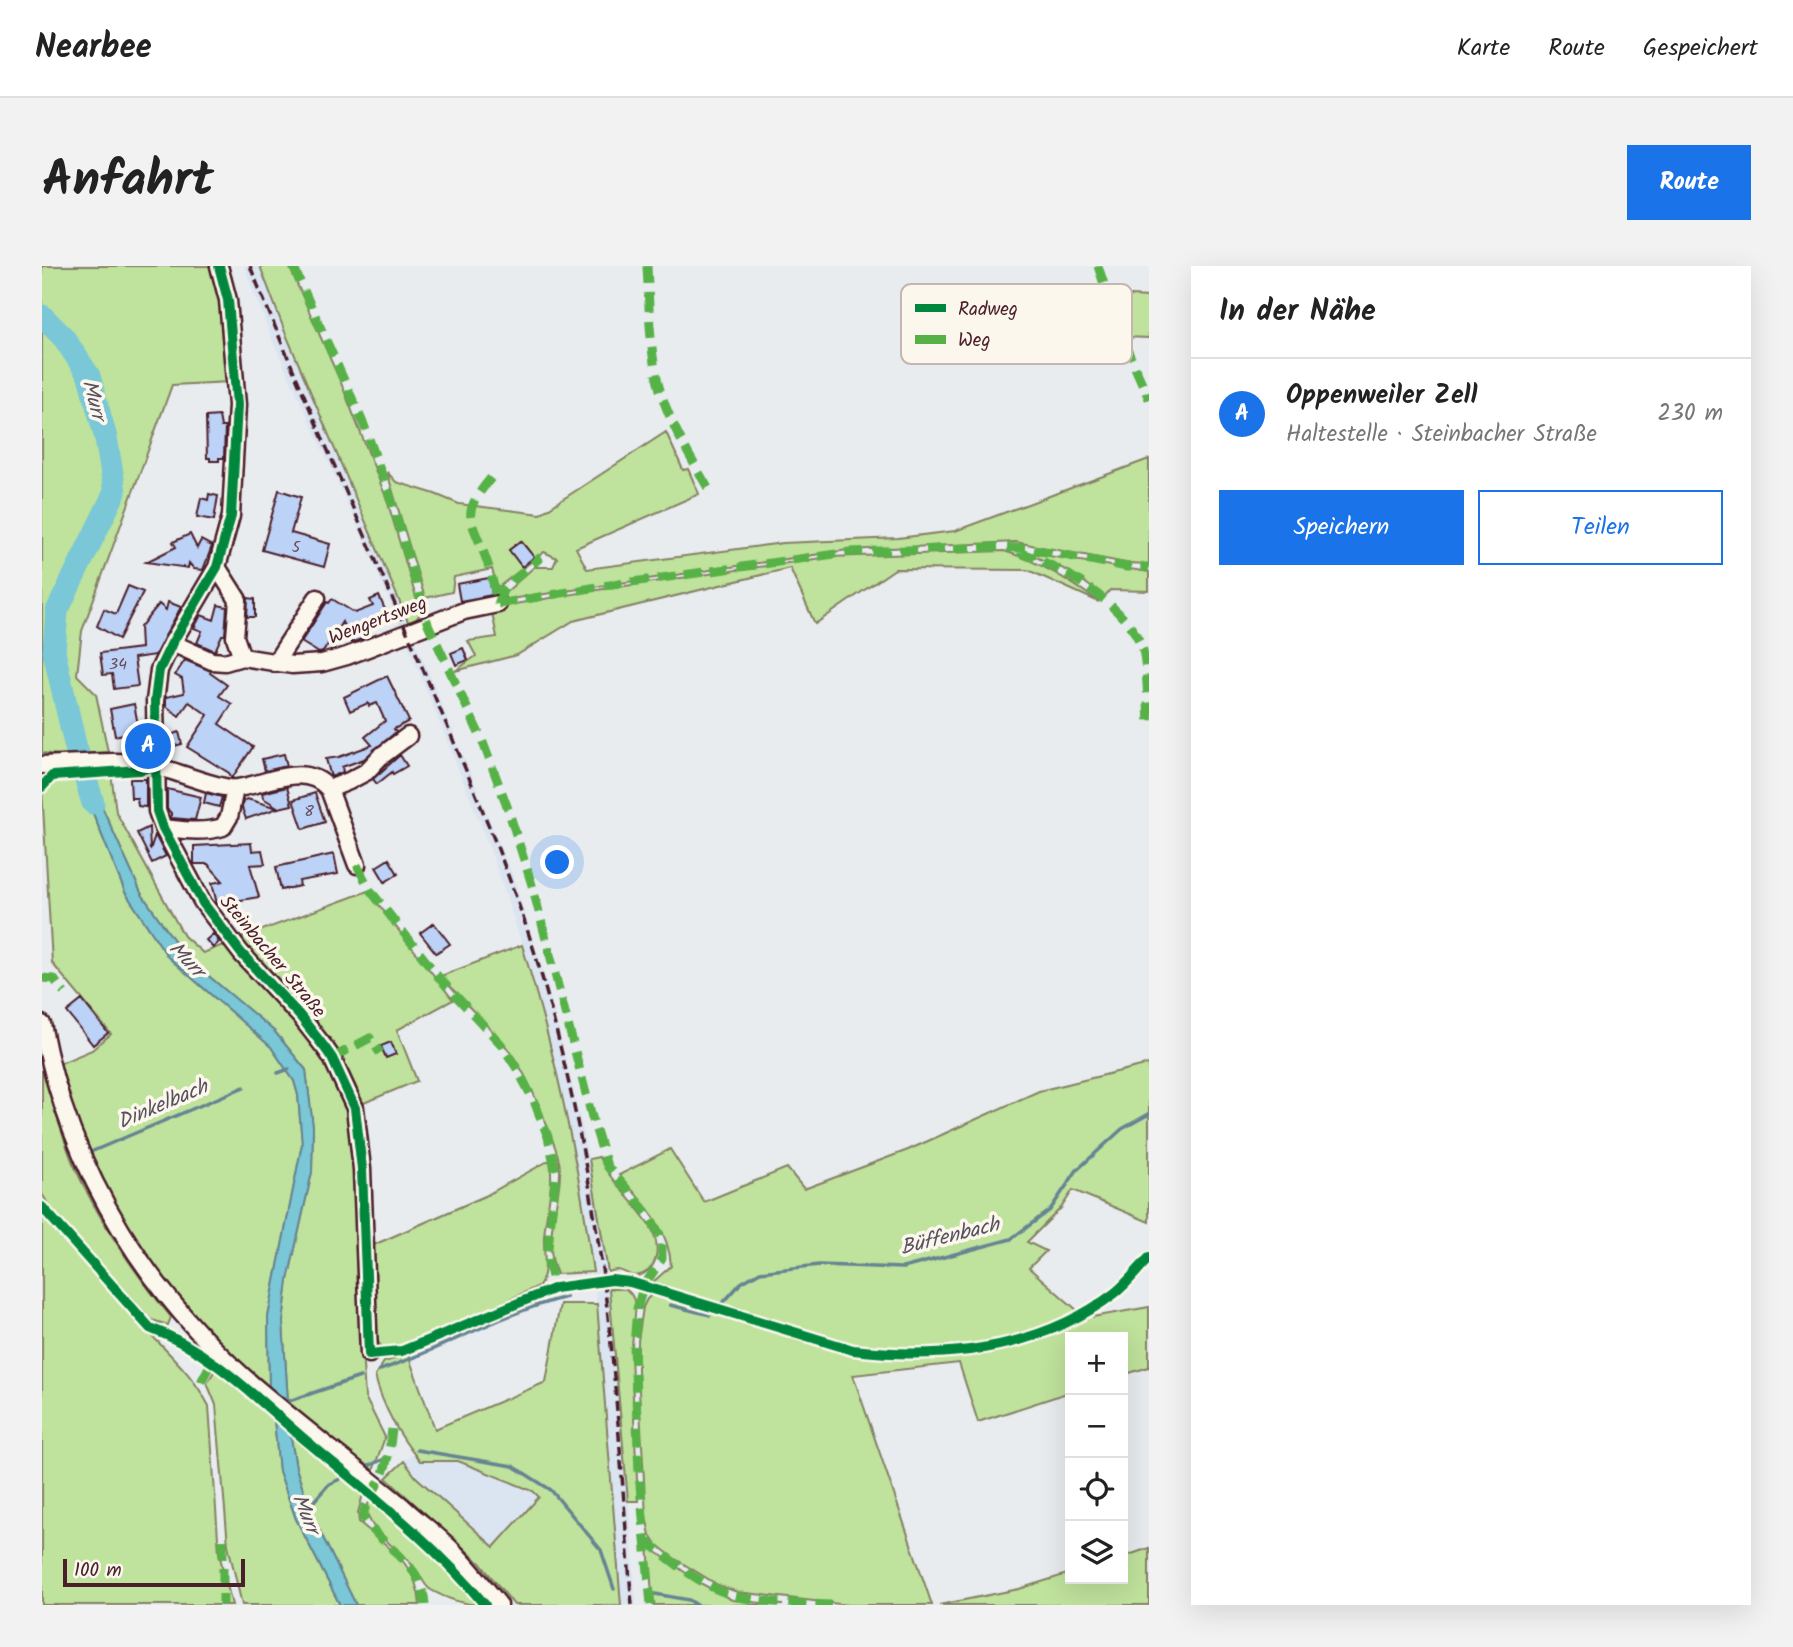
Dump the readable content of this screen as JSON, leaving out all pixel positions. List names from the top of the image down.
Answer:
{
  "streets": {
    "street": ["Wengertsweg", "Steinbacher Straße"]
  },
  "crossings": [
    ["Wengertsweg", "Steinbacher Straße"]
  ],
  "water": ["Murr", "Dinkelbach", "Büffenbach"],
  "house_numbers": ["5", "34", "8"],
  "legend": ["Radweg", "Weg"],
  "scale_bar": "100 m",
  "page": {
    "header": "Nearbee",
    "nav": ["Karte", "Route", "Gespeichert"],
    "title": "Anfahrt",
    "buttons": [
      "Route",
      ["Speichern", "Teilen"]
    ],
    "heading": "In der Nähe",
    "list": [
      {
        "mark": "A",
        "name": "Oppenweiler Zell",
        "note": "Haltestelle · Steinbacher Straße",
        "value": "230 m"
      }
    ],
    "pins": "A",
    "map_buttons": ["+", "−"],
    "scale": "100 m"
  }
}
